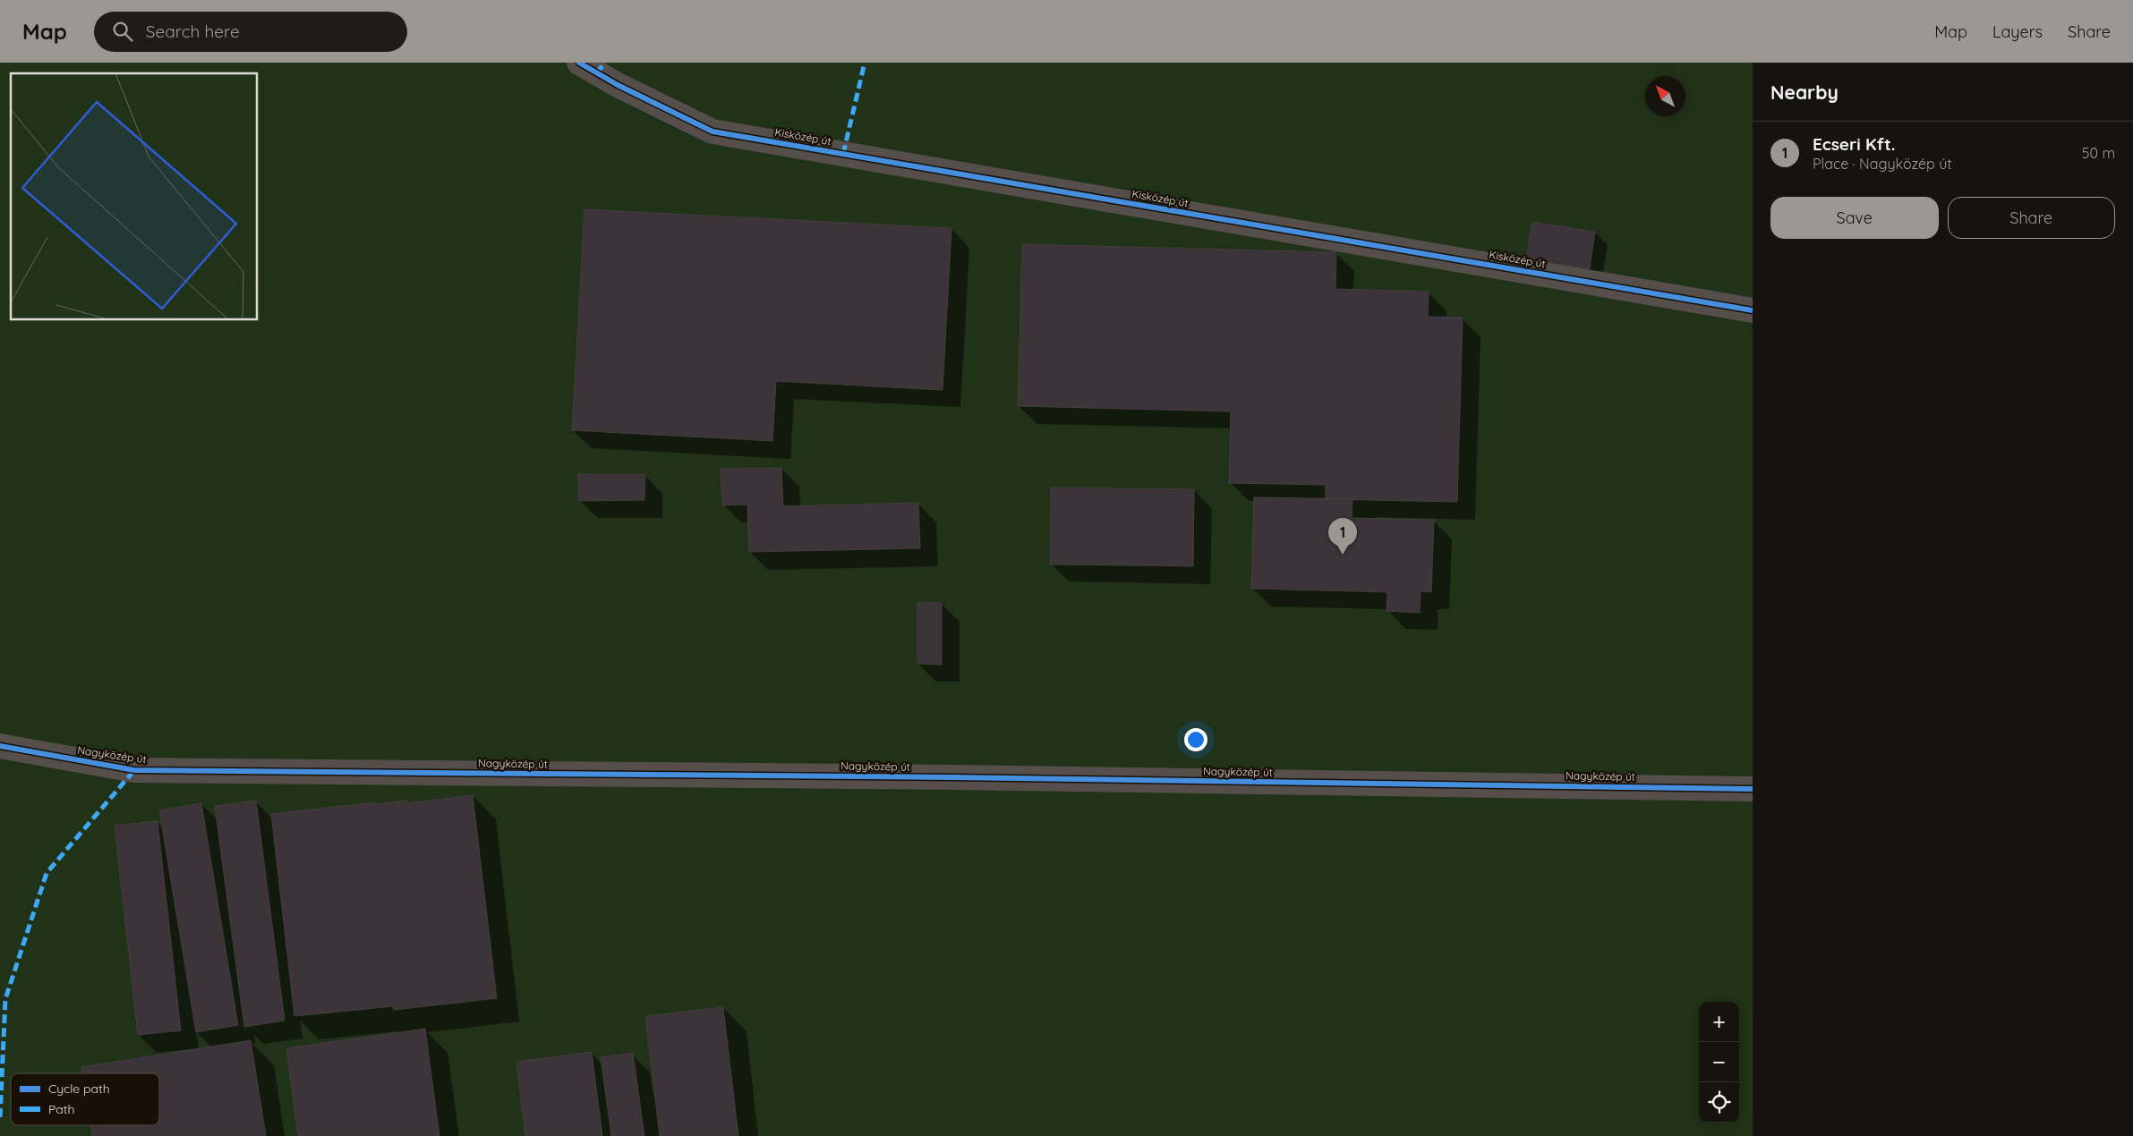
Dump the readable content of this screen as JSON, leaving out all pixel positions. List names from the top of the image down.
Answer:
{
  "streets": {
    "street": ["Kisközép út", "Nagyközép út"]
  },
  "legend": ["Cycle path", "Path"],
  "north": "top left",
  "page": {
    "header": "Map",
    "search": "Search here",
    "nav": ["Map", "Layers", "Share"],
    "heading": "Nearby",
    "list": [
      {
        "mark": "1",
        "name": "Ecseri Kft.",
        "note": "Place · Nagyközép út",
        "value": "50 m"
      }
    ],
    "buttons": ["Save", "Share"],
    "pins": "1",
    "map_buttons": ["+", "−"]
  }
}
